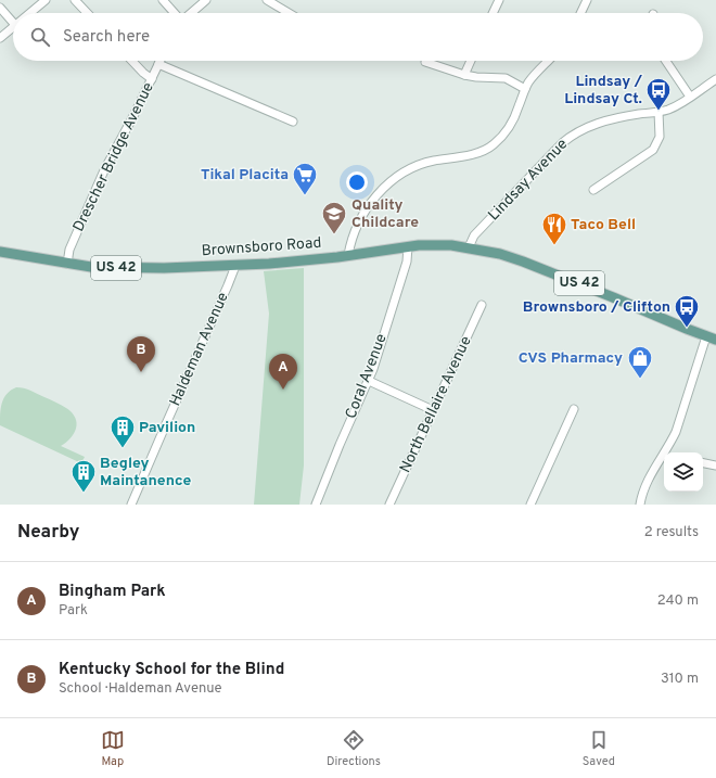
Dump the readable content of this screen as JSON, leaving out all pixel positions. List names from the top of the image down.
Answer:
{
  "streets": {
    "main road": ["Brownsboro Road", "US 42"],
    "street": [
      "Drescher Bridge Avenue",
      "Lindsay Avenue",
      "Haldeman Avenue",
      "Coral Avenue",
      "North Bellaire Avenue"
    ]
  },
  "crossings": [
    ["Drescher Bridge Avenue", "Brownsboro Road"],
    ["Lindsay Avenue", "Brownsboro Road"],
    ["Brownsboro Road", "Haldeman Avenue"],
    ["Brownsboro Road", "Coral Avenue"]
  ],
  "places": {
    "bus stop": ["Lindsay / Lindsay Ct.", "Brownsboro / Clifton"],
    "supermarket": ["Tikal Placita"],
    "school or university": ["Quality Childcare"],
    "restaurant": ["Taco Bell"],
    "shop": ["CVS Pharmacy"],
    "building": ["Pavilion", "Begley Maintanence"]
  },
  "page": {
    "search": "Search here",
    "pins": ["B", "A"],
    "heading": ["Nearby", "2 results"],
    "list": [
      {
        "mark": "A",
        "name": "Bingham Park",
        "note": "Park",
        "value": "240 m"
      },
      {
        "mark": "B",
        "name": "Kentucky School for the Blind",
        "note": "School · Haldeman Avenue",
        "value": "310 m"
      }
    ],
    "nav": ["Map", "Directions", "Saved"]
  }
}
